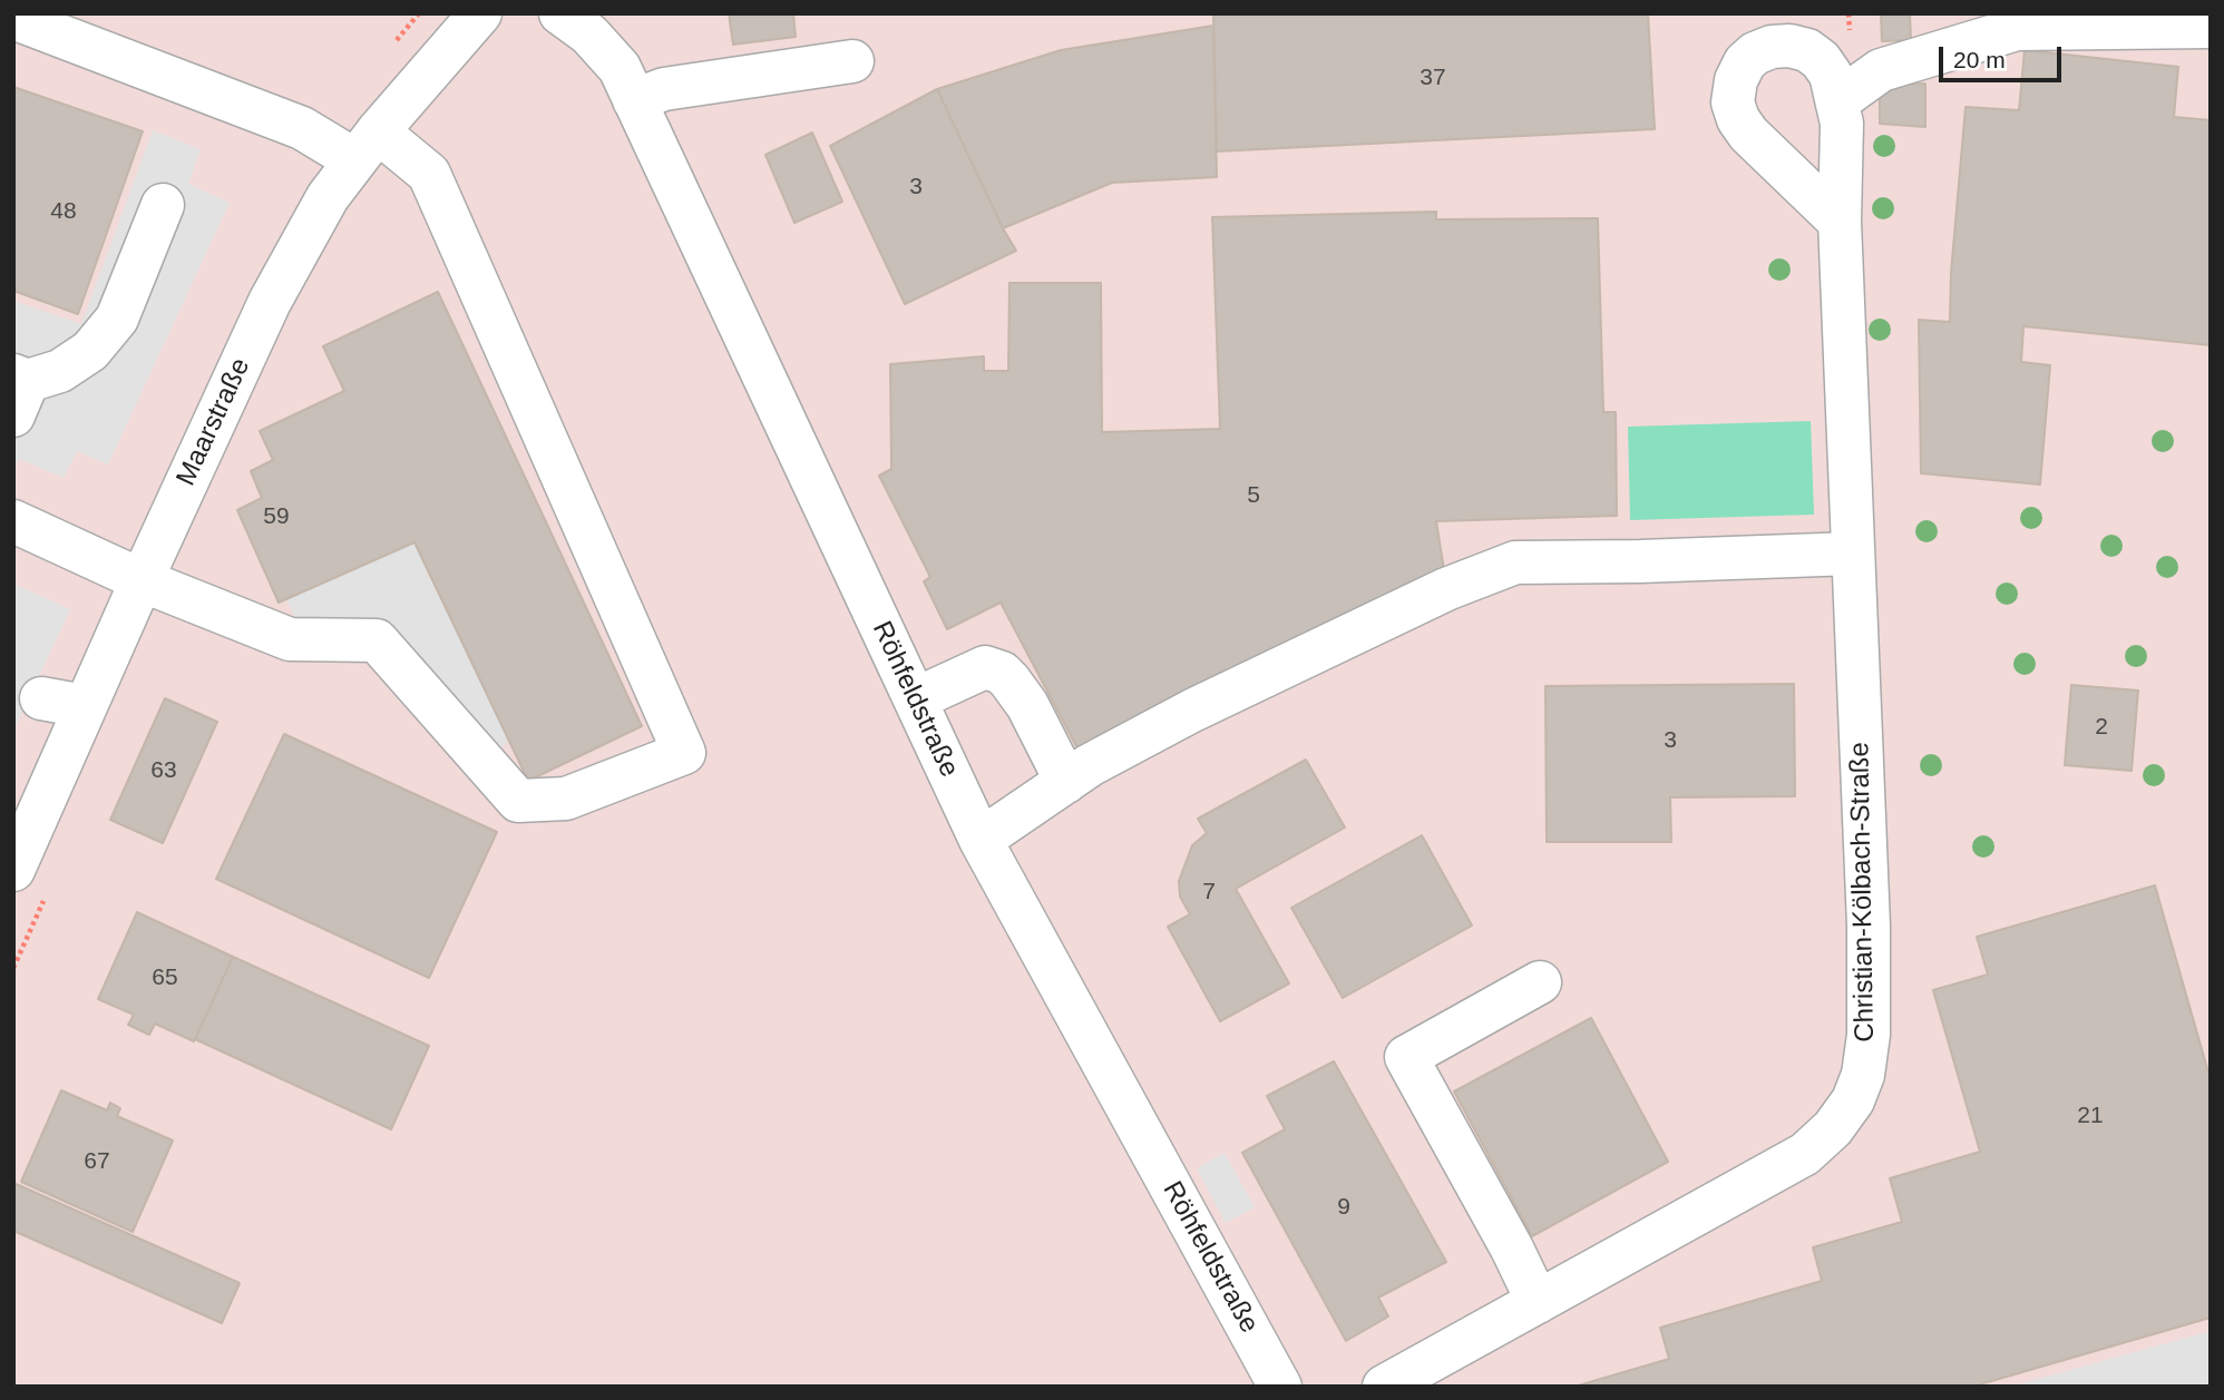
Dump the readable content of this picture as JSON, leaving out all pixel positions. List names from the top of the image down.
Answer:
{
  "streets": {
    "street": ["Maarstraße", "Röhfeldstraße", "Christian-Kölbach-Straße"]
  },
  "house_numbers": [
    "37",
    "3",
    "48",
    "5",
    "59",
    "2",
    "3",
    "63",
    "7",
    "65",
    "21",
    "67",
    "9"
  ],
  "scale_bar": "20 m"
}
